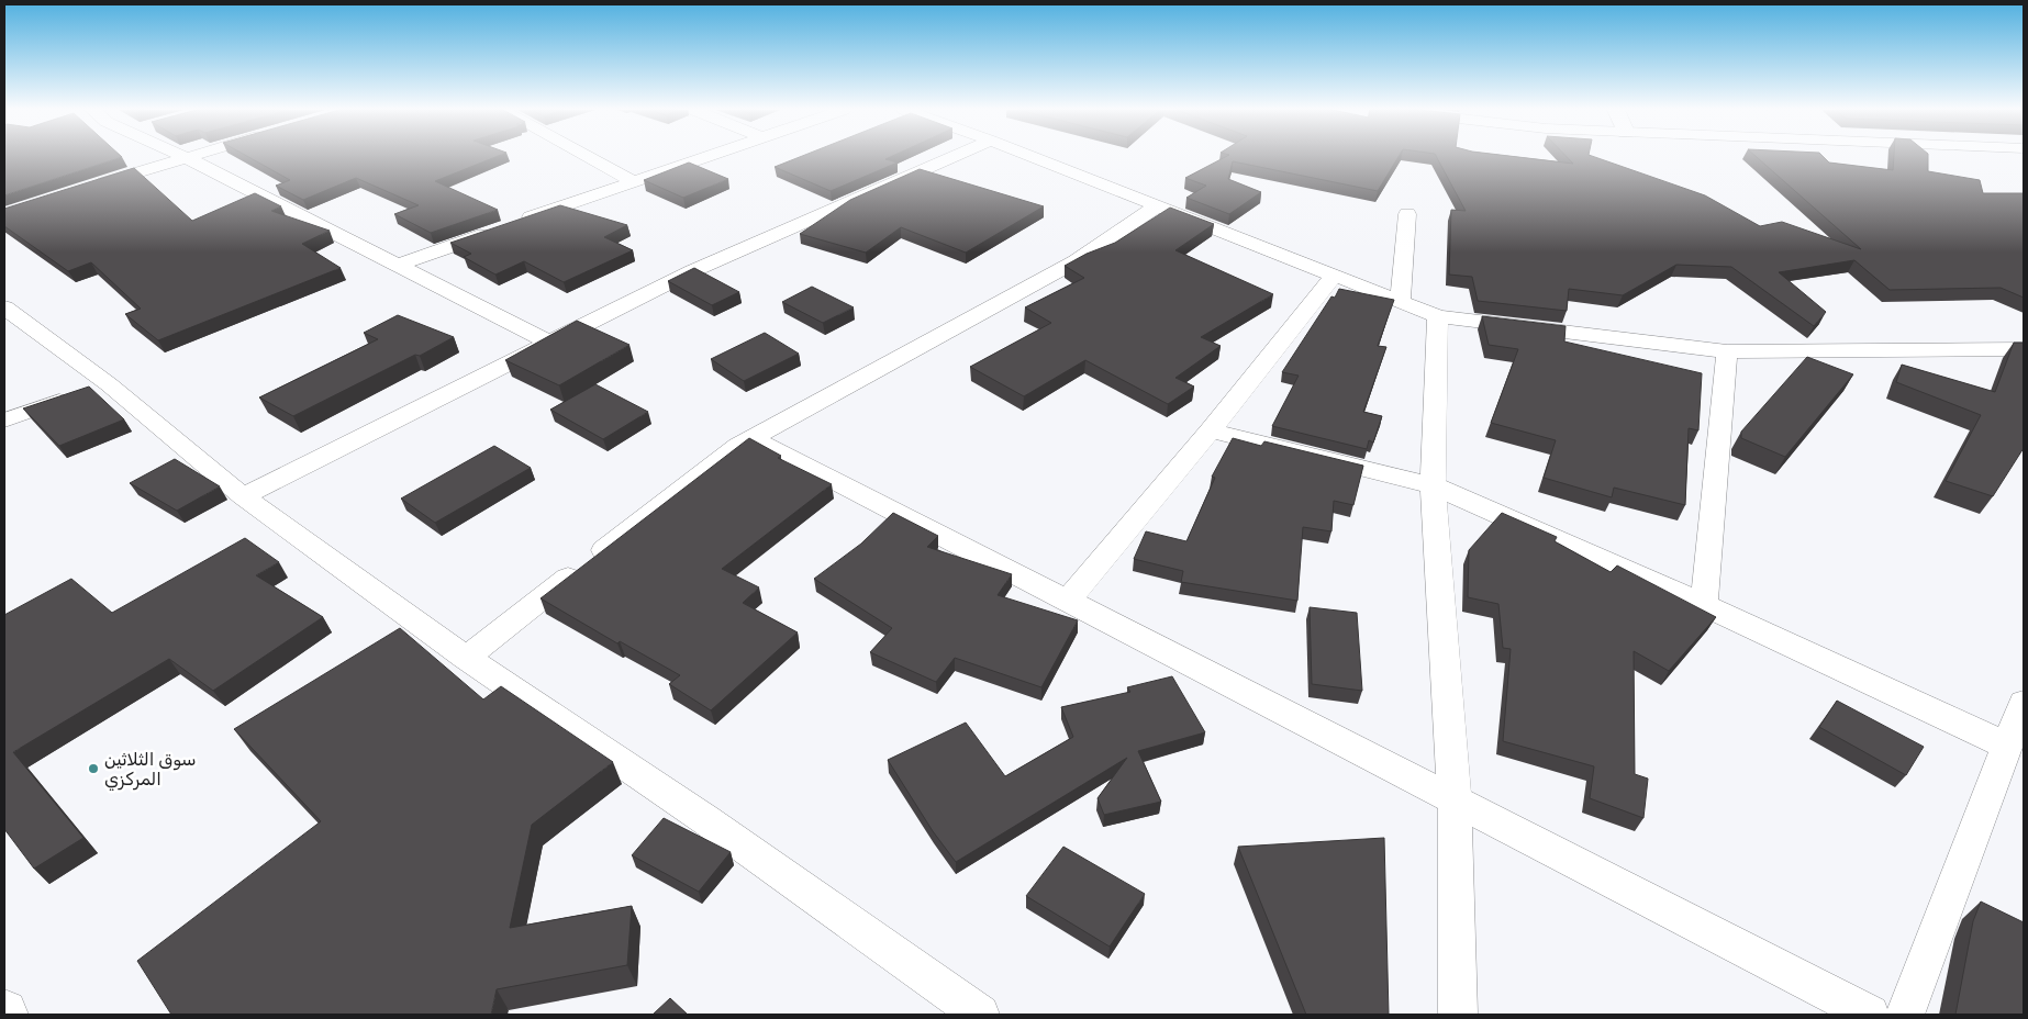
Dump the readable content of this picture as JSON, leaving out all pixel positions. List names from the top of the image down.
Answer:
{
  "places": ["سوق الثلاثين المركزي"]
}
